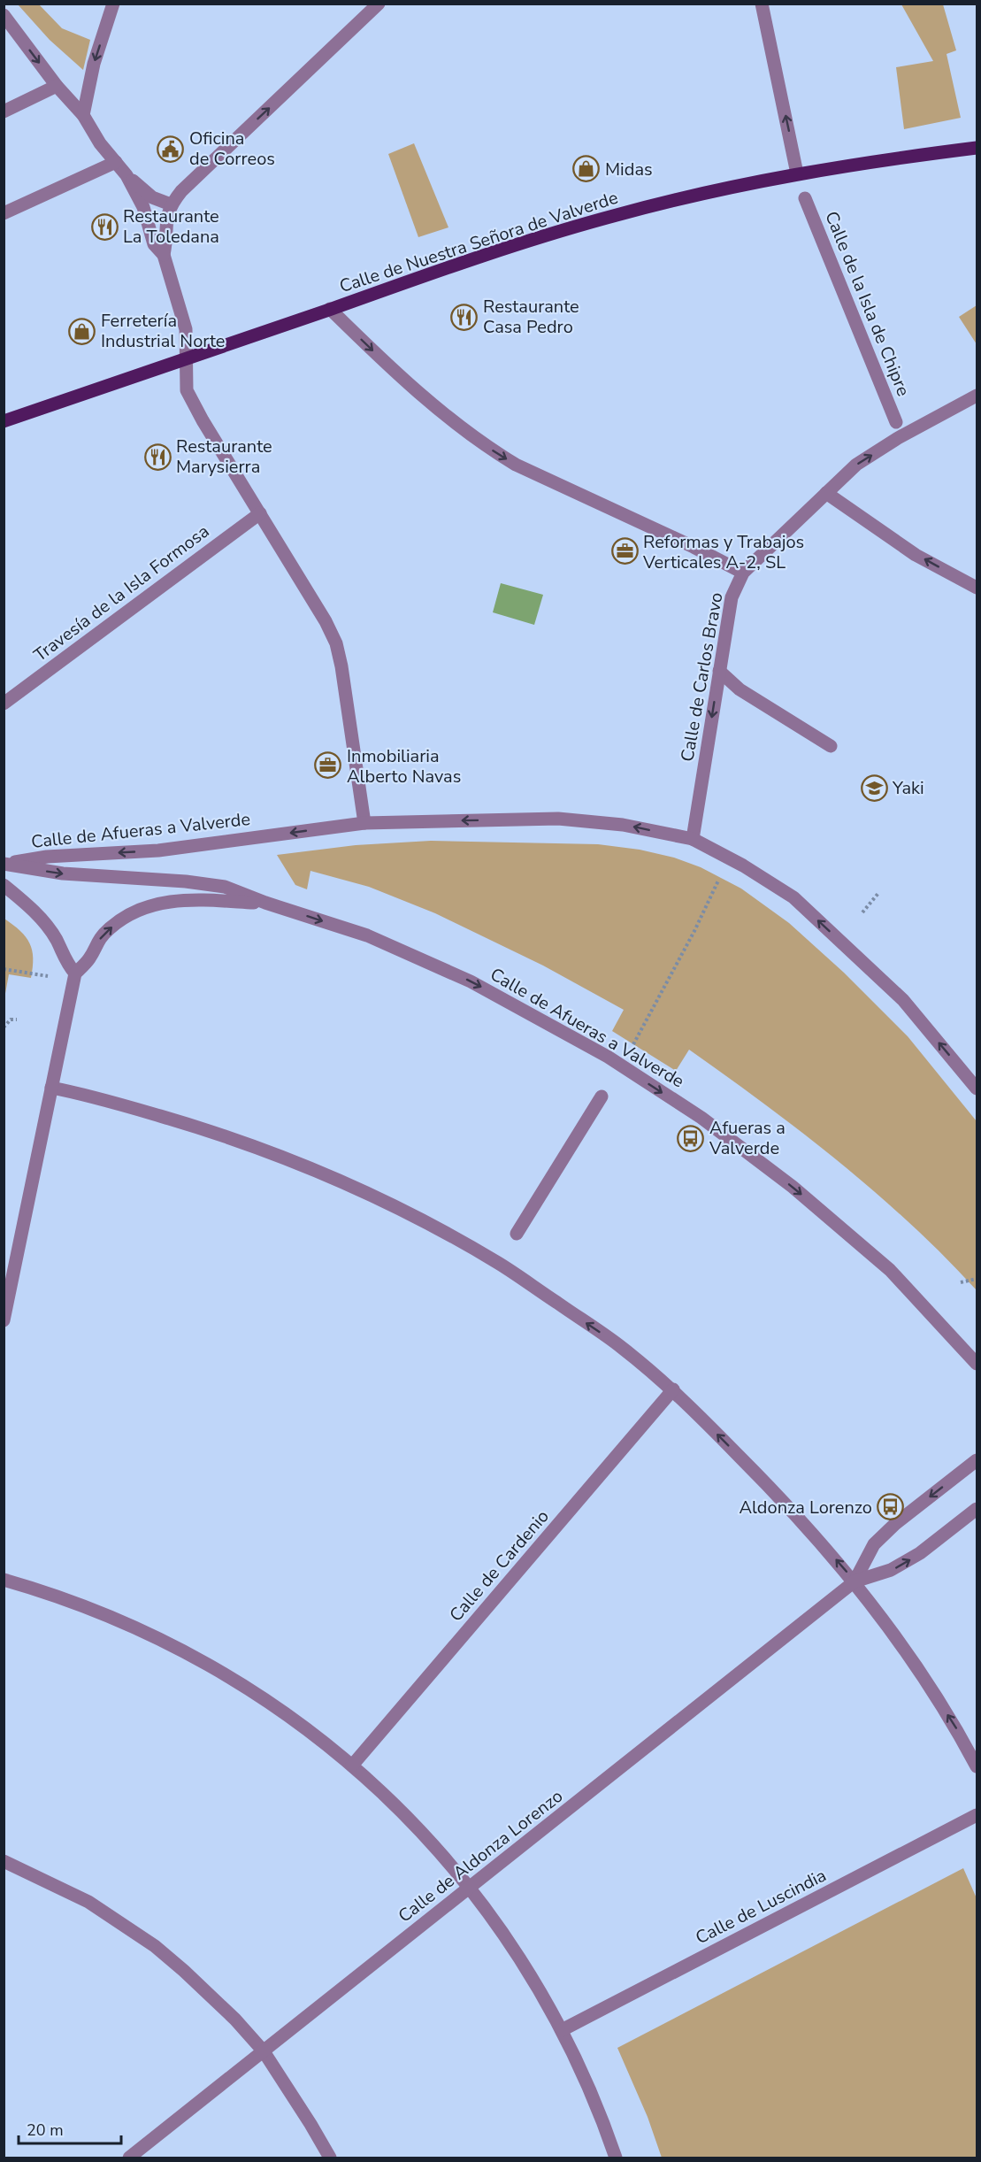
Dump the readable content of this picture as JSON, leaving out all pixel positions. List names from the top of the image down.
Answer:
{
  "streets": {
    "main road": ["Calle de Nuestra Señora de Valverde"],
    "street": [
      "Calle de la Isla de Chipre",
      "Travesía de la Isla Formosa",
      "Calle de Carlos Bravo",
      "Calle de Afueras a Valverde",
      "Calle de Cardenio",
      "Calle de Aldonza Lorenzo",
      "Calle de Luscindia"
    ]
  },
  "crossings": [
    ["Calle de Carlos Bravo", "Calle de Afueras a Valverde"]
  ],
  "places": {
    "public building": ["Oficina de Correos"],
    "shop": ["Midas", "Ferretería Industrial Norte"],
    "restaurant": ["Restaurante La Toledana", "Restaurante Casa Pedro", "Restaurante Marysierra"],
    "office": ["Reformas y Trabajos Verticales A-2, SL", "Inmobiliaria Alberto Navas"],
    "school or university": ["Yaki"],
    "bus stop": ["Afueras a Valverde", "Aldonza Lorenzo"]
  },
  "scale_bar": "20 m"
}
